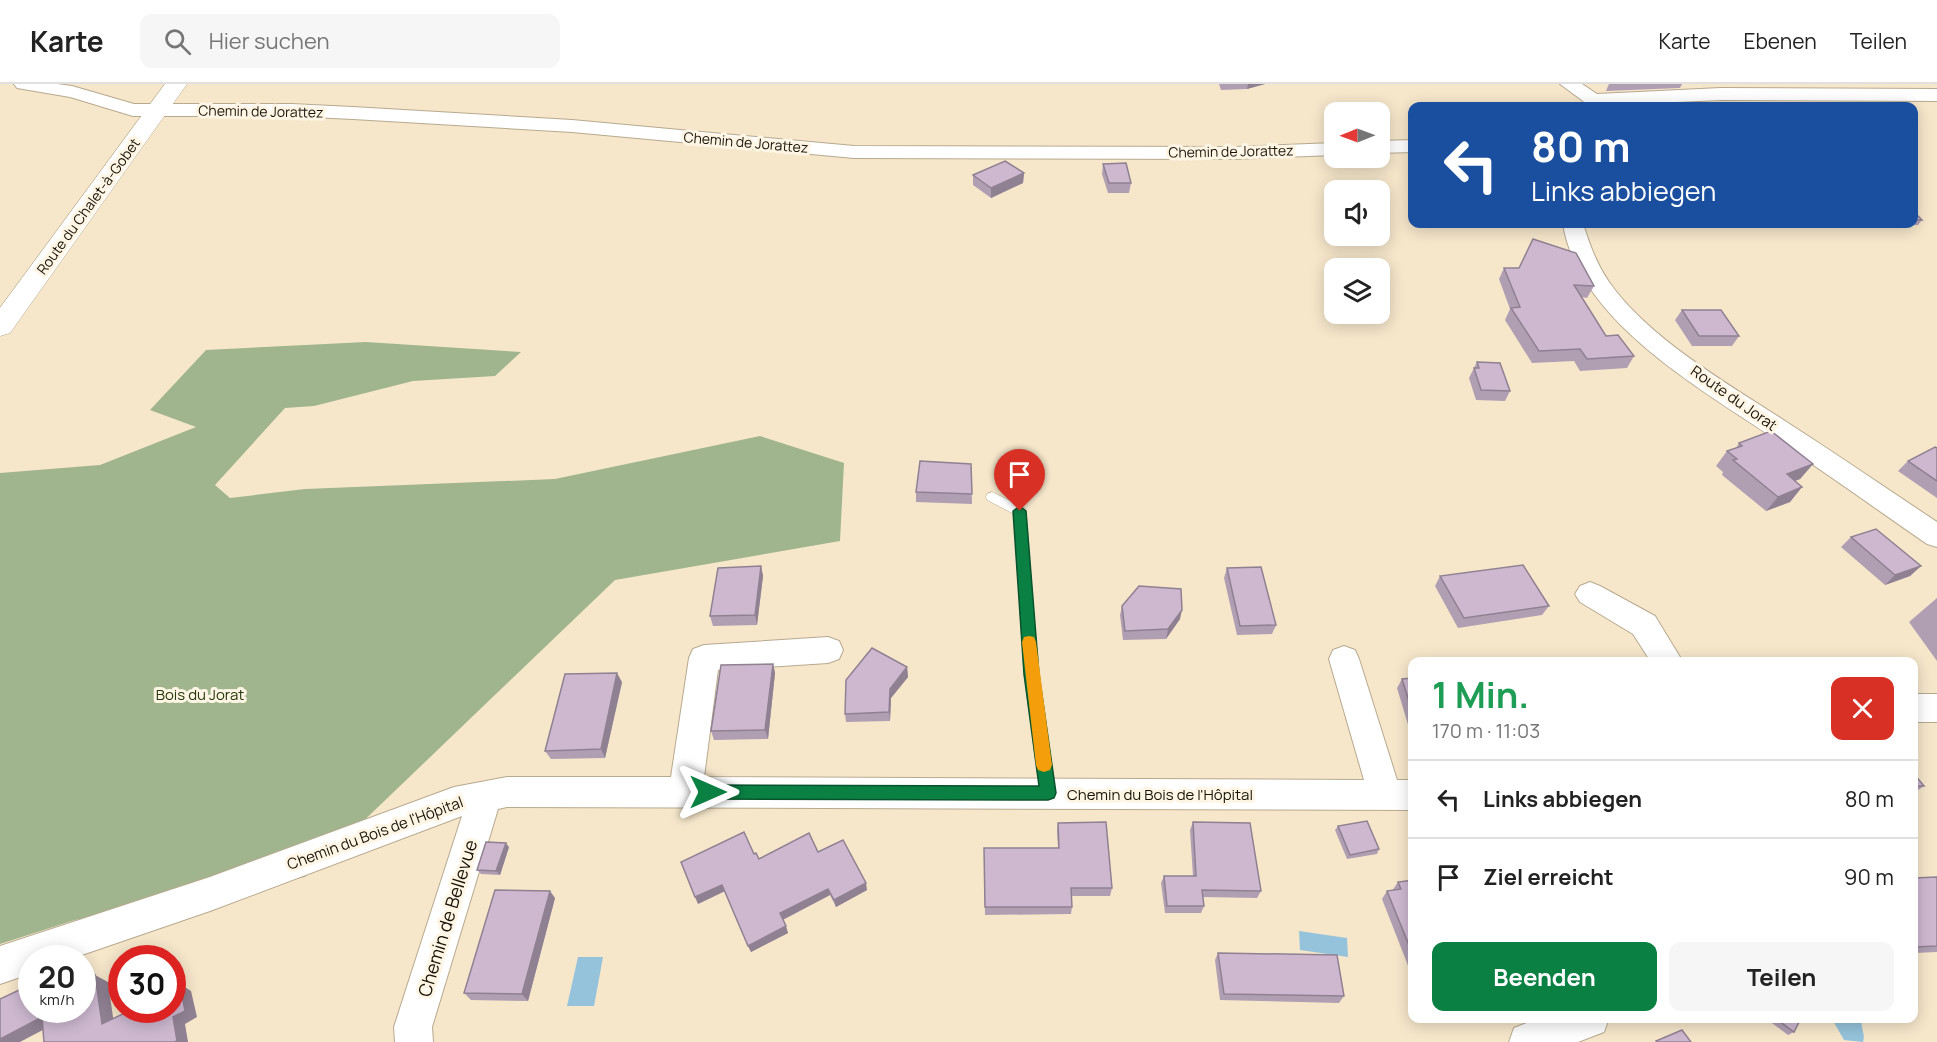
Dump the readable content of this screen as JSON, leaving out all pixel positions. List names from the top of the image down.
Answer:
{
  "streets": {
    "main road": ["Route du Chalet-à-Gobet"],
    "street": [
      "Chemin de Jorattez",
      "Route du Jorat",
      "Chemin du Bois de l'Hôpital",
      "Chemin de Bellevue"
    ]
  },
  "crossings": [
    ["Chemin de Jorattez", "Route du Chalet-à-Gobet"],
    ["Chemin du Bois de l'Hôpital", "Chemin de Bellevue"]
  ],
  "parks": ["Bois du Jorat"],
  "north": "left",
  "page": {
    "header": "Karte",
    "search": "Hier suchen",
    "nav": ["Karte", "Ebenen", "Teilen"],
    "turn": ["80 m", "Links abbiegen"],
    "heading": ["1 Min.", "170 m · 11:03"],
    "list": [
      {
        "name": "Links abbiegen",
        "value": "80 m"
      },
      {
        "name": "Ziel erreicht",
        "value": "90 m"
      }
    ],
    "buttons": ["Beenden", "Teilen"],
    "speed": "20 km/h",
    "limit": "30"
  }
}
